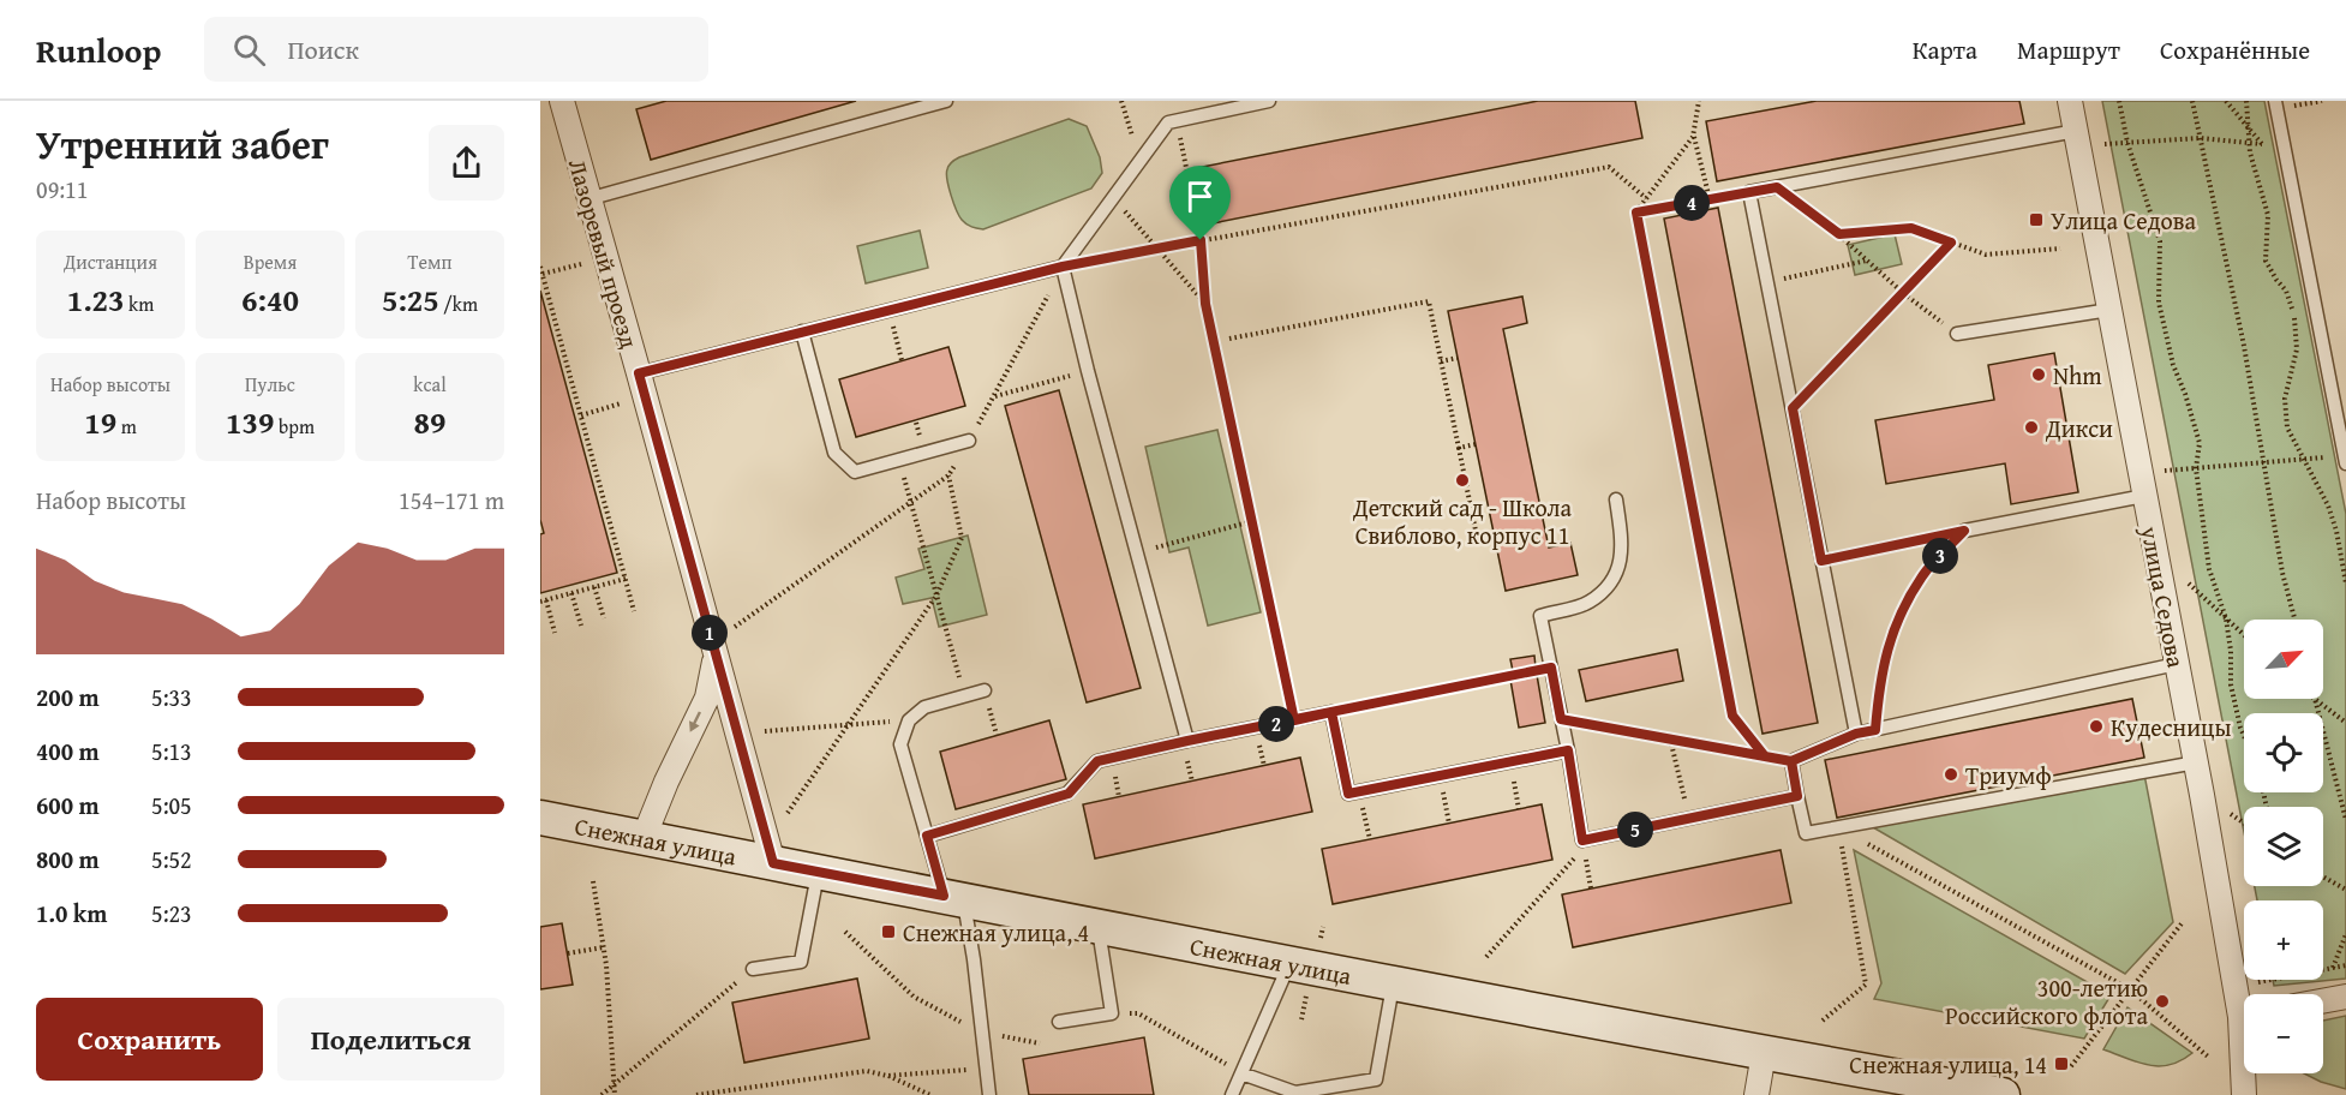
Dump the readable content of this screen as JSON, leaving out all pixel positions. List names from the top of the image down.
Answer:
{
  "streets": {
    "main road": ["Снежная улица"],
    "street": ["Лазоревый проезд", "улица Седова"]
  },
  "crossings": [
    ["Лазоревый проезд", "Снежная улица"]
  ],
  "places": {
    "transit": ["Улица Седова", "Снежная улица, 4", "Снежная улица, 14"],
    "other": [
      "Nhm",
      "Дикси",
      "Детский сад - Школа Свиблово, корпус 11",
      "Кудесницы",
      "Триумф",
      "300-летию Российского флота"
    ]
  },
  "north": "top right",
  "page": {
    "header": "Runloop",
    "search": "Поиск",
    "nav": ["Карта", "Маршрут", "Сохранённые"],
    "heading": ["Утренний забег", "09:11"],
    "pins": [
      "4",
      "3",
      "1",
      "2",
      "5"
    ],
    "stats": [
      ["Дистанция", "1.23 km"],
      ["Время", "6:40"],
      ["Темп", "5:25 /km"],
      ["Набор высоты", "19 m"],
      ["Пульс", "139 bpm"],
      ["kcal", "89"]
    ],
    "chart": ["Набор высоты", "154–171 m"],
    "map_buttons": ["+", "−"],
    "list": [
      {
        "name": "200 m",
        "note": "5:33"
      },
      {
        "name": "400 m",
        "note": "5:13"
      },
      {
        "name": "600 m",
        "note": "5:05"
      },
      {
        "name": "800 m",
        "note": "5:52"
      },
      {
        "name": "1.0 km",
        "note": "5:23"
      }
    ],
    "buttons": ["Сохранить", "Поделиться"]
  }
}
